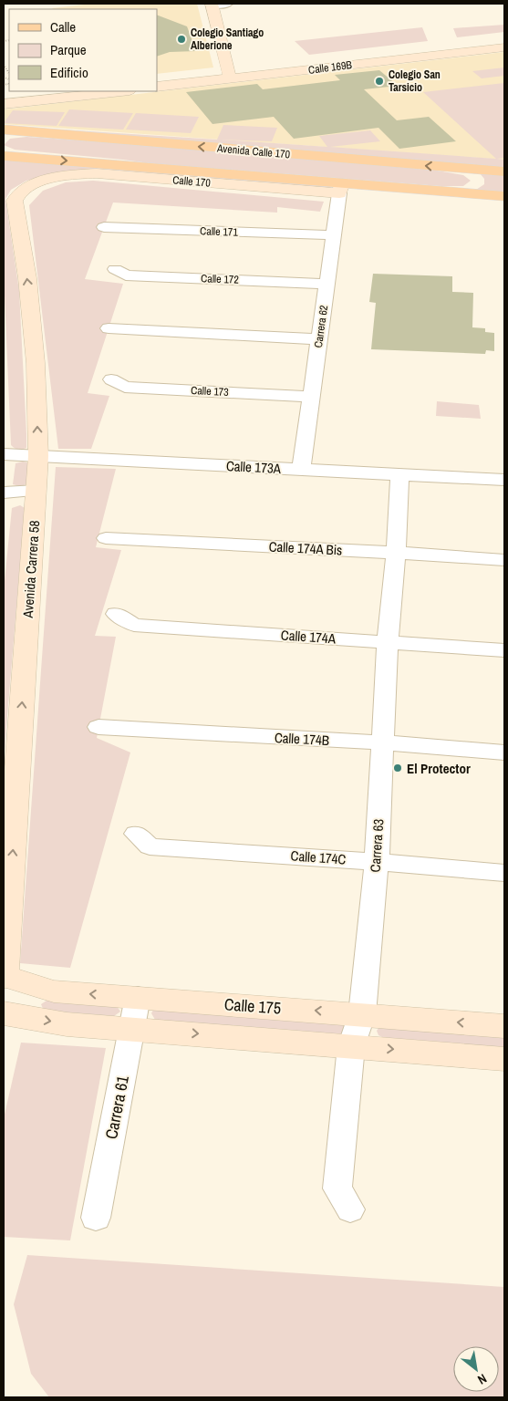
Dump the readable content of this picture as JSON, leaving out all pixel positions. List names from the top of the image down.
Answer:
{
  "streets": {
    "main road": ["Avenida Calle 170"],
    "street": [
      "Calle 169B",
      "Calle 170",
      "Calle 171",
      "Calle 172",
      "Carrera 62",
      "Calle 173",
      "Calle 173A",
      "Calle 174A Bis",
      "Avenida Carrera 58",
      "Calle 174A",
      "Calle 174B",
      "Carrera 63",
      "Calle 174C",
      "Calle 175",
      "Carrera 61"
    ]
  },
  "crossings": [
    ["Avenida Calle 170", "Calle 170"],
    ["Avenida Calle 170", "Carrera 62"],
    ["Calle 170", "Carrera 62"],
    ["Calle 170", "Avenida Carrera 58"],
    ["Calle 171", "Carrera 62"],
    ["Calle 172", "Carrera 62"],
    ["Carrera 62", "Calle 173"],
    ["Carrera 62", "Calle 173A"],
    ["Calle 173A", "Avenida Carrera 58"],
    ["Calle 173A", "Carrera 63"],
    ["Calle 174A Bis", "Carrera 63"],
    ["Avenida Carrera 58", "Calle 175"],
    ["Calle 174A", "Carrera 63"],
    ["Calle 174B", "Carrera 63"],
    ["Carrera 63", "Calle 174C"],
    ["Carrera 63", "Calle 175"],
    ["Calle 175", "Carrera 61"]
  ],
  "one_way": ["Avenida Carrera 58"],
  "places": ["Colegio Santiago Alberione", "Colegio San Tarsicio", "El Protector"],
  "legend": ["Calle", "Parque", "Edificio"],
  "north": "bottom right"
}
